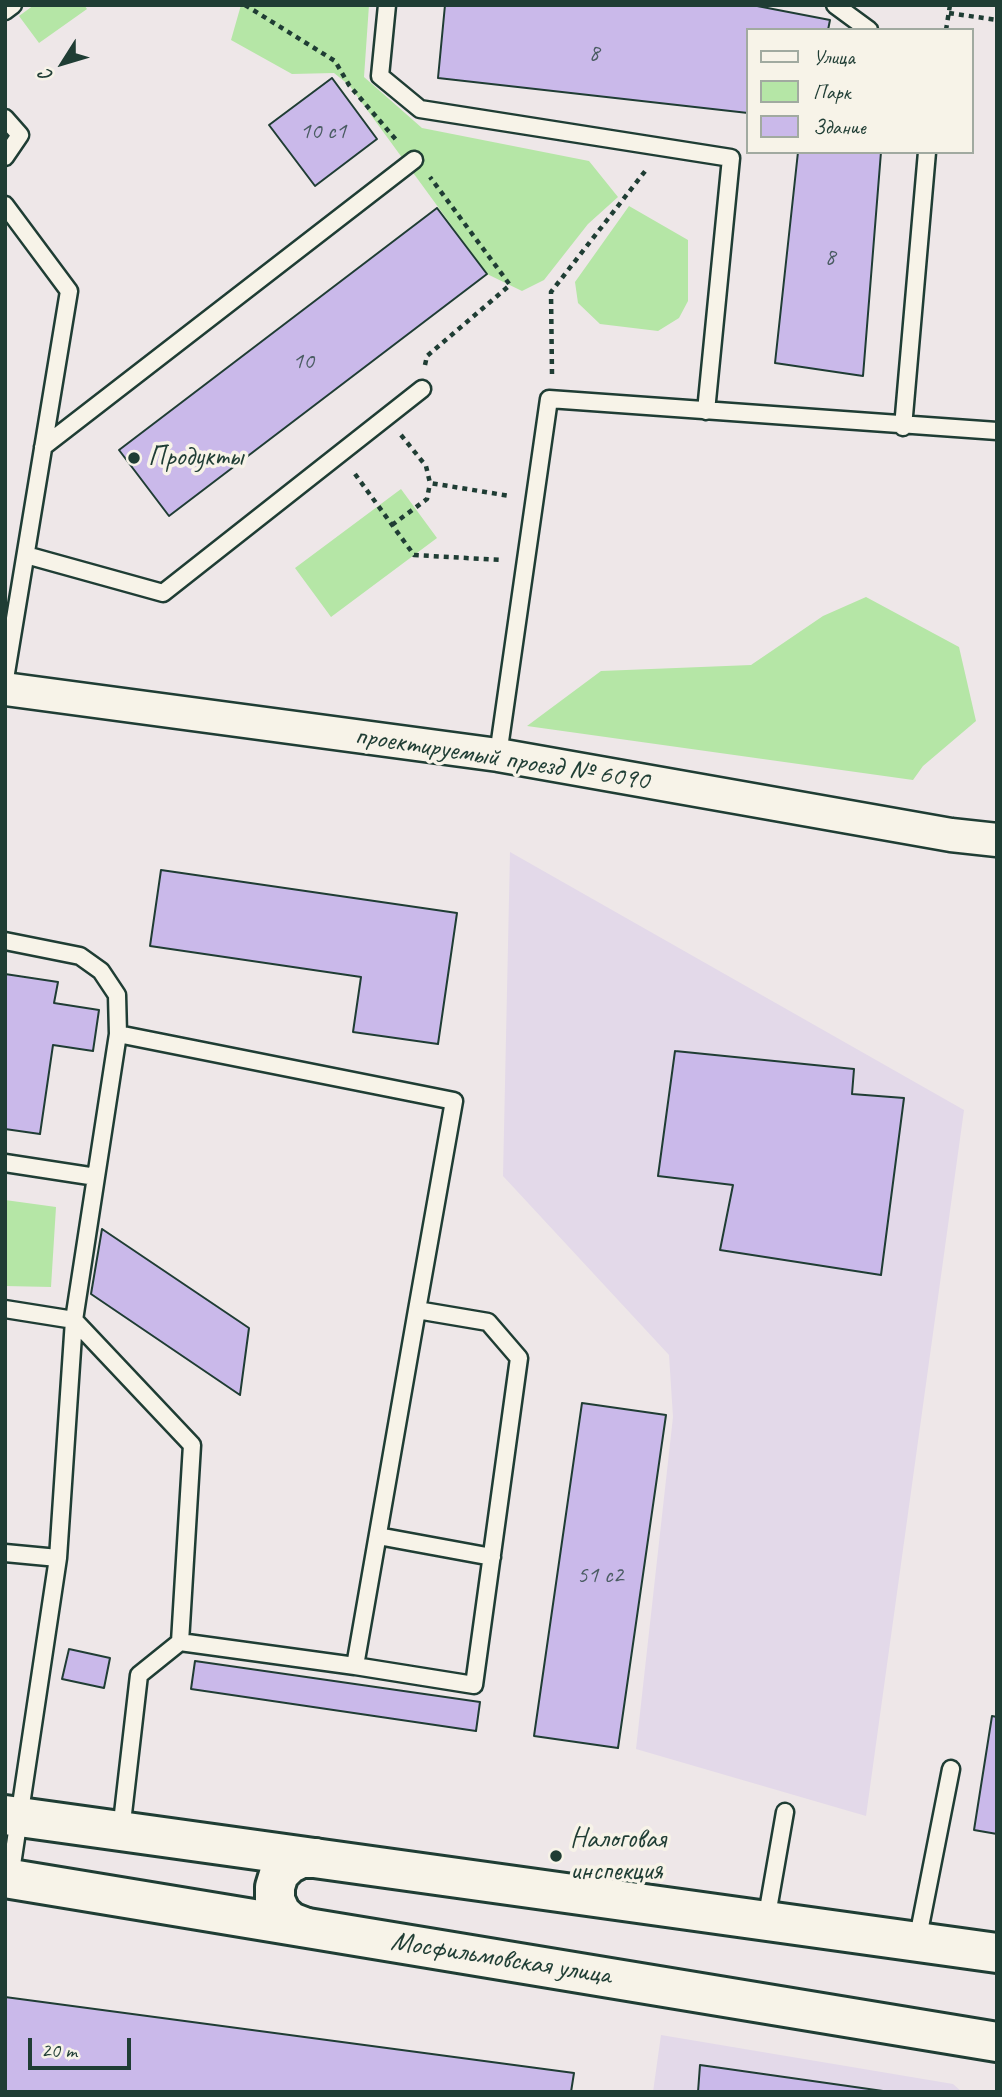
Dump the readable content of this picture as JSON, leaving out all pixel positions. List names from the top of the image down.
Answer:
{
  "streets": {
    "main road": ["Мосфильмовская улица"],
    "street": ["проектируемый проезд № 6090"]
  },
  "places": ["Продукты", "Налоговая инспекция"],
  "house_numbers": [
    "8",
    "10 с1",
    "8",
    "10",
    "51 с2"
  ],
  "legend": ["Улица", "Парк", "Здание"],
  "scale_bar": "20 m",
  "north": "bottom left"
}
